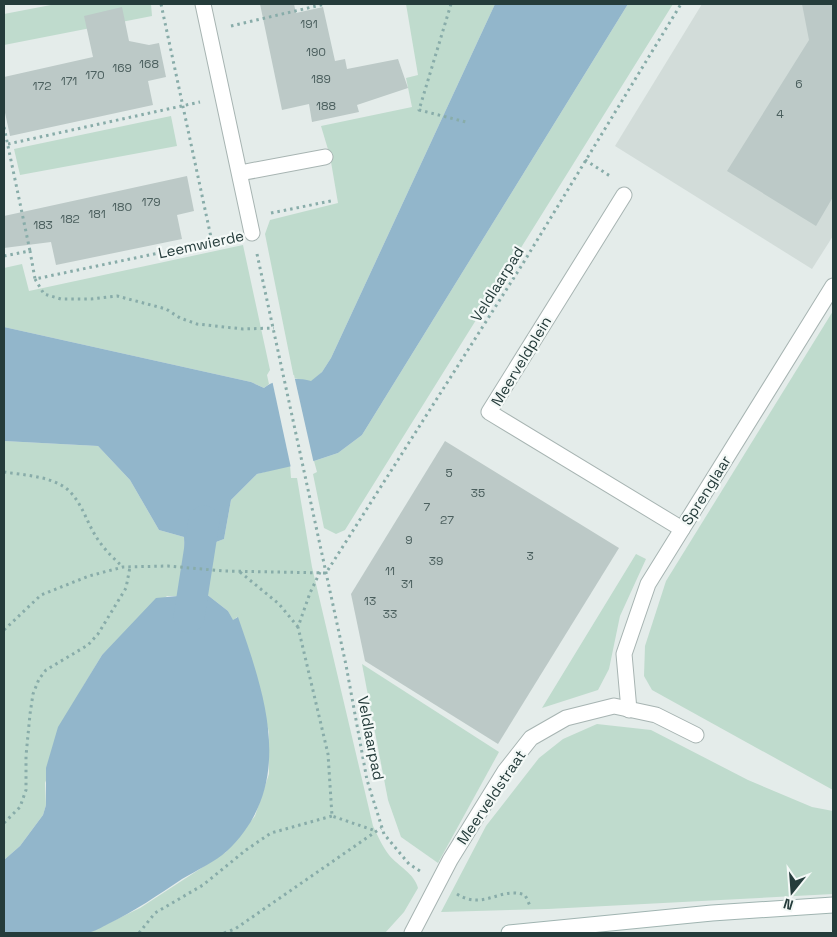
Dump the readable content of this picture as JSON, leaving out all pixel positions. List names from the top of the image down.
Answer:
{
  "streets": {
    "street": [
      "Leemwierde",
      "Meerveldplein",
      "Sprenglaar",
      "Meerveldstraat"
    ],
    "path": ["Veldlaarpad"]
  },
  "crossings": [
    ["Leemwierde", "Veldlaarpad"],
    ["Veldlaarpad", "Meerveldstraat"],
    ["Meerveldplein", "Sprenglaar"],
    ["Sprenglaar", "Meerveldstraat"]
  ],
  "house_numbers": [
    "191",
    "190",
    "168",
    "169",
    "170",
    "189",
    "171",
    "6",
    "172",
    "188",
    "4",
    "179",
    "180",
    "181",
    "182",
    "183",
    "5",
    "35",
    "7",
    "27",
    "9",
    "3",
    "39",
    "11",
    "31",
    "13",
    "33"
  ],
  "north": "bottom"
}
